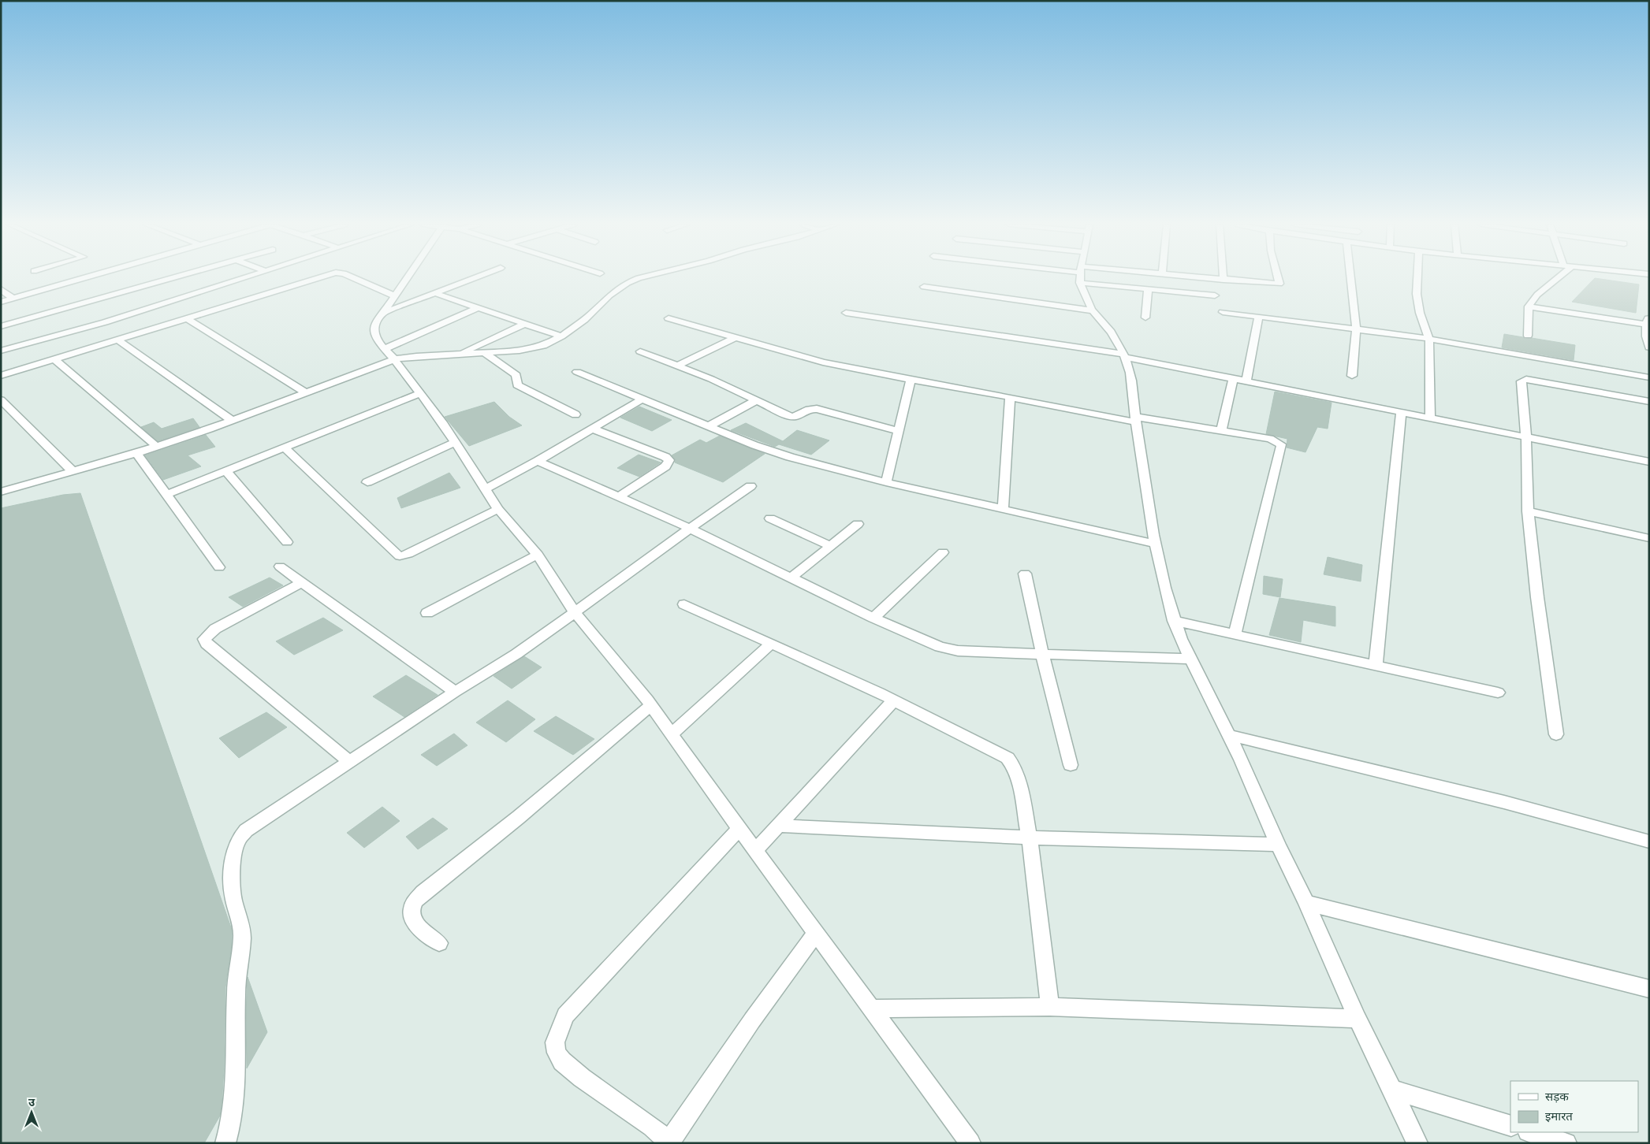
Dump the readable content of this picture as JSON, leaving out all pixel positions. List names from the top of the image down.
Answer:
{
  "legend": ["सड़क", "इमारत"],
  "north": "top"
}
